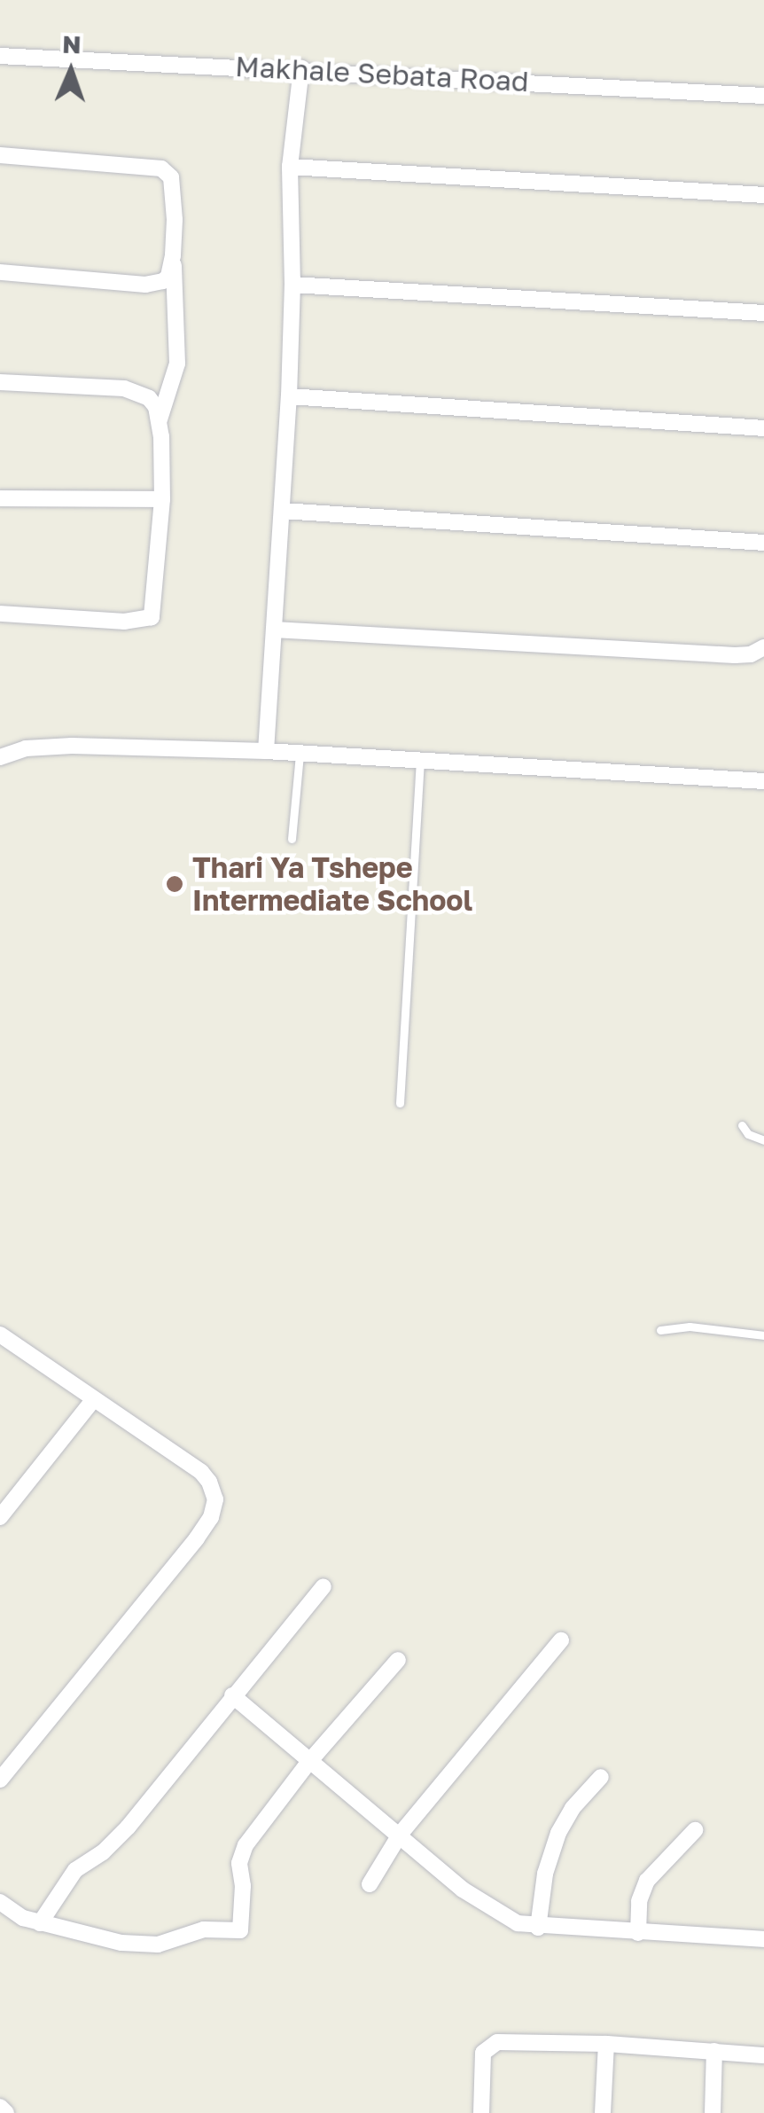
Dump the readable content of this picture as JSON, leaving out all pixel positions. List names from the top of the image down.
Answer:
{
  "streets": {
    "street": ["Makhale Sebata Road"]
  },
  "places": ["Thari Ya Tshepe Intermediate School"],
  "north": "top"
}
